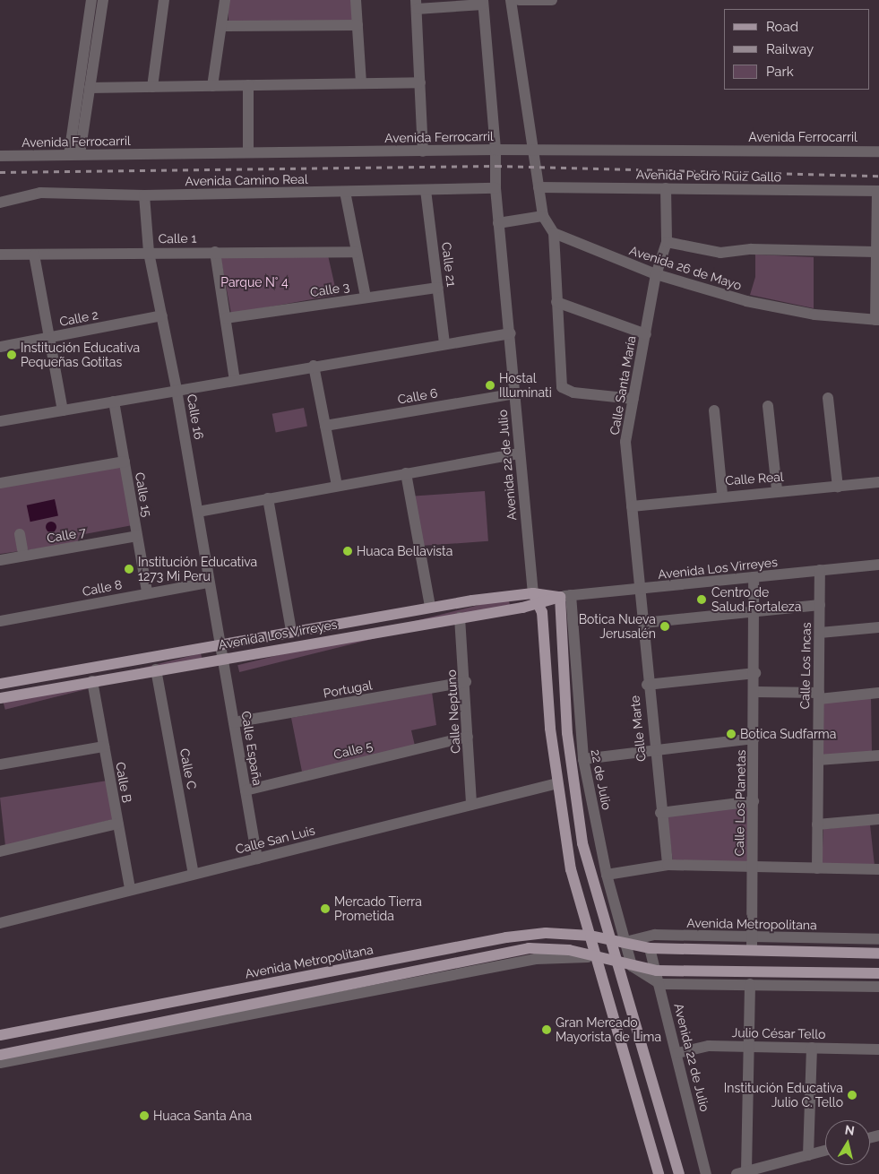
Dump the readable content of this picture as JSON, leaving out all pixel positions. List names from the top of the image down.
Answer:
{
  "streets": {
    "main road": ["Avenida 22 de Julio", "Avenida Los Virreyes", "Avenida Metropolitana"],
    "street": [
      "Avenida Ferrocarril",
      "Avenida Pedro Ruiz Gallo",
      "Avenida Camino Real",
      "Calle 1",
      "Calle 21",
      "Avenida 26 de Mayo",
      "Calle 3",
      "Calle 2",
      "Calle Santa María",
      "Calle 6",
      "Calle 16",
      "Calle Real",
      "Calle 15",
      "Calle 7",
      "Calle 8",
      "Calle Los Incas",
      "Portugal",
      "Calle Neptuno",
      "Calle Marte",
      "Calle España",
      "Calle 5",
      "Calle C",
      "22 de Julio",
      "Calle B",
      "Calle Los Planetas",
      "Calle San Luis",
      "Julio César Tello"
    ]
  },
  "crossings": [
    ["Avenida Ferrocarril", "Avenida 22 de Julio"],
    ["Avenida Pedro Ruiz Gallo", "Calle Santa María"],
    ["Avenida Camino Real", "Calle 21"],
    ["Avenida Camino Real", "Calle 16"],
    ["Avenida Camino Real", "Avenida 22 de Julio"],
    ["Calle 1", "Calle 16"],
    ["Calle 21", "Calle 3"],
    ["Avenida 26 de Mayo", "Calle Santa María"],
    ["Calle 2", "Calle 16"],
    ["Calle Santa María", "Calle Real"],
    ["Calle Santa María", "Avenida Los Virreyes"],
    ["Calle Santa María", "Calle Marte"],
    ["Calle 6", "Avenida 22 de Julio"],
    ["Calle 16", "Avenida Los Virreyes"],
    ["Calle 16", "Calle 8"],
    ["Calle 16", "Calle España"],
    ["Avenida 22 de Julio", "Avenida Los Virreyes"],
    ["Avenida 22 de Julio", "Avenida Metropolitana"],
    ["Avenida 22 de Julio", "Julio César Tello"],
    ["Calle 15", "Calle 7"],
    ["Calle 15", "Calle 8"],
    ["Avenida Los Virreyes", "Calle Los Incas"],
    ["Avenida Los Virreyes", "Calle Neptuno"],
    ["Avenida Los Virreyes", "Calle Marte"],
    ["Avenida Los Virreyes", "Calle España"],
    ["Avenida Los Virreyes", "Calle C"],
    ["Avenida Los Virreyes", "22 de Julio"],
    ["Avenida Los Virreyes", "Calle B"],
    ["Avenida Los Virreyes", "Calle Los Planetas"],
    ["Portugal", "Calle Neptuno"],
    ["Portugal", "Calle España"],
    ["Calle Neptuno", "Calle 5"],
    ["Calle Neptuno", "Calle San Luis"],
    ["Calle España", "Calle 5"],
    ["Calle España", "Calle San Luis"],
    ["Calle C", "Calle San Luis"],
    ["22 de Julio", "Avenida Metropolitana"],
    ["Calle B", "Calle San Luis"],
    ["Calle Los Planetas", "Avenida Metropolitana"]
  ],
  "parks": ["Parque N° 4"],
  "places": [
    "Institución Educativa Pequeñas Gotitas",
    "Hostal Illuminati",
    "Huaca Bellavista",
    "Institución Educativa 1273 Mi Peru",
    "Centro de Salud Fortaleza",
    "Botica Nueva Jerusalén",
    "Botica Sudfarma",
    "Mercado Tierra Prometida",
    "Gran Mercado Mayorista de Lima",
    "Institución Educativa Julio C. Tello",
    "Huaca Santa Ana"
  ],
  "legend": ["Road", "Railway", "Park"],
  "north": "top"
}
